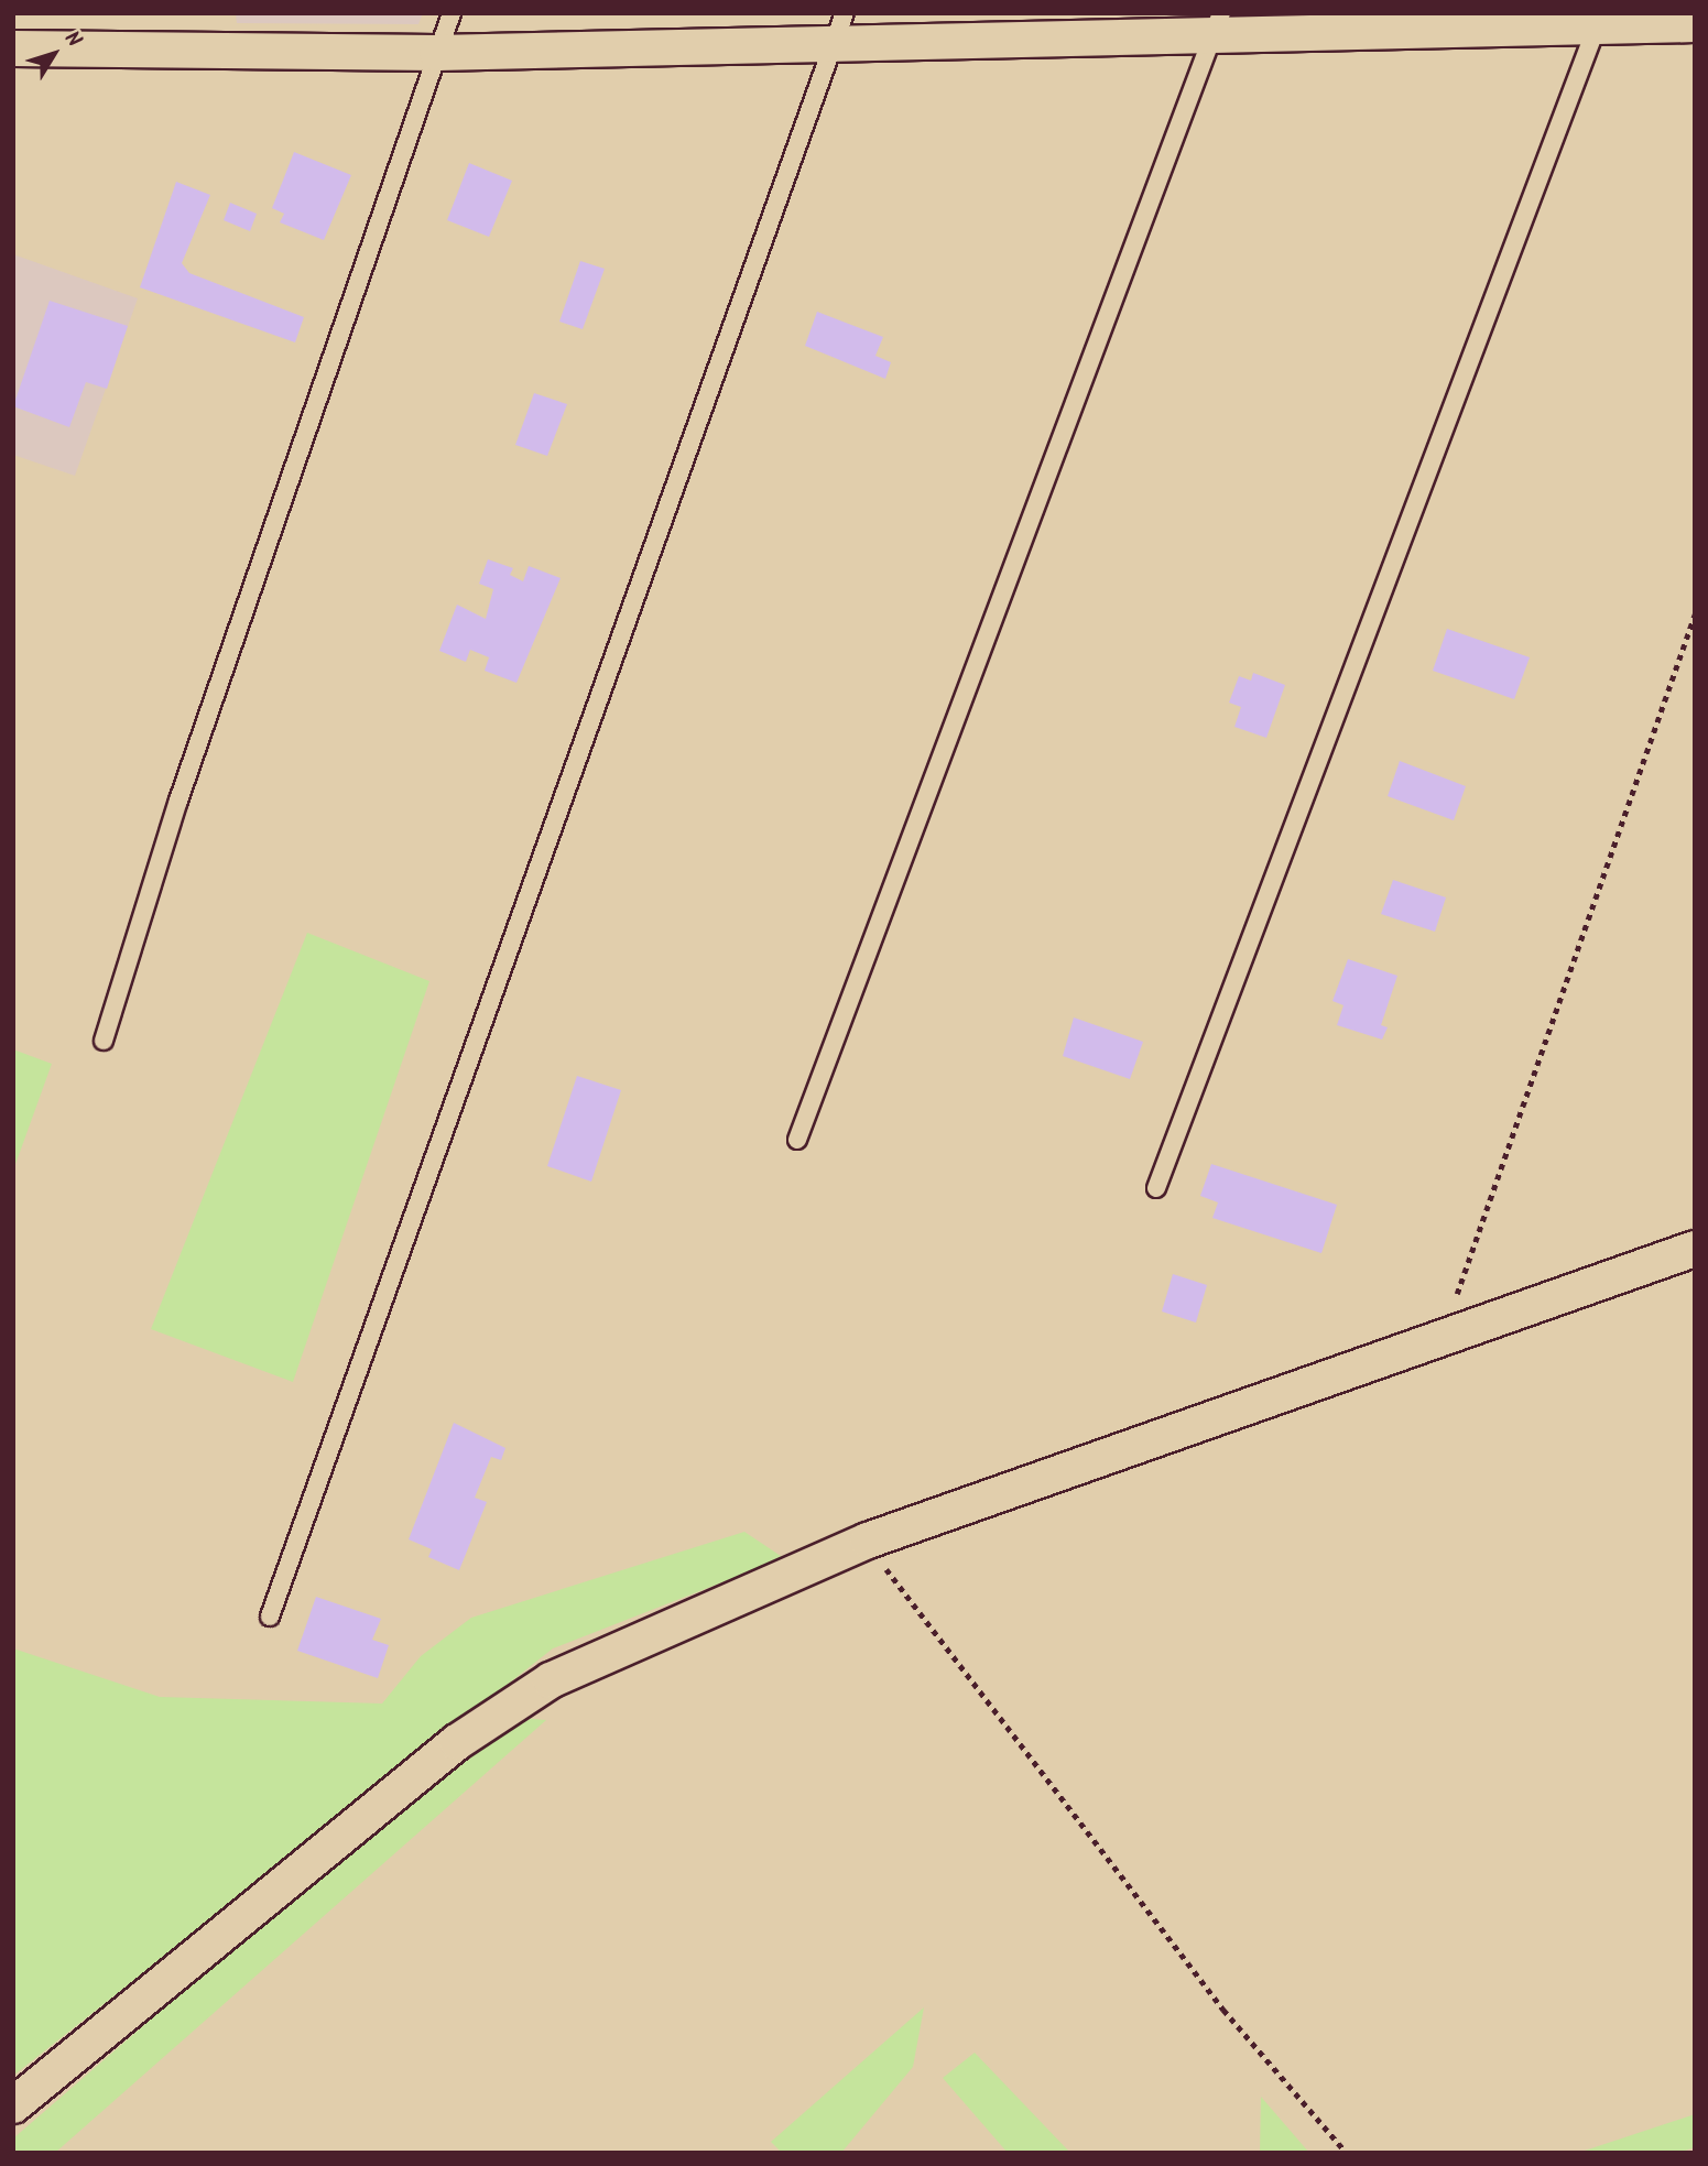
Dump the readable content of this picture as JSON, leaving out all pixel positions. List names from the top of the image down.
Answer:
{
  "north": "top right"
}
